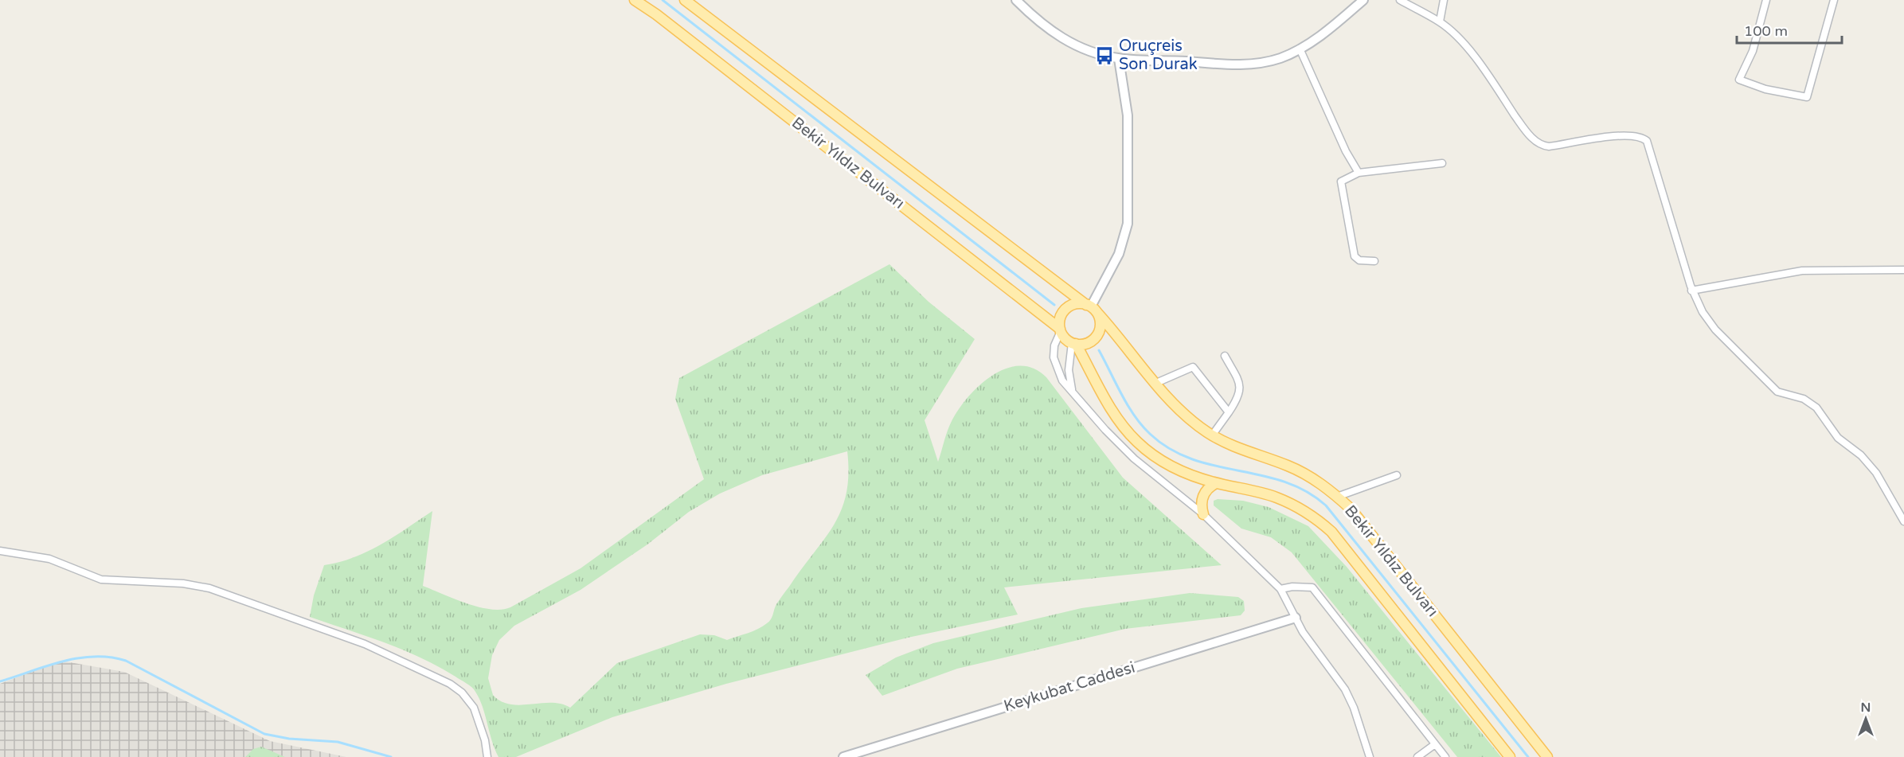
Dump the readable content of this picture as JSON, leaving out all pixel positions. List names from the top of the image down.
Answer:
{
  "streets": {
    "main road": ["Bekir Yıldız Bulvarı"],
    "street": ["Keykubat Caddesi"]
  },
  "places": {
    "bus stop": ["Oruçreis Son Durak"]
  },
  "scale_bar": "100 m",
  "north": "top"
}
